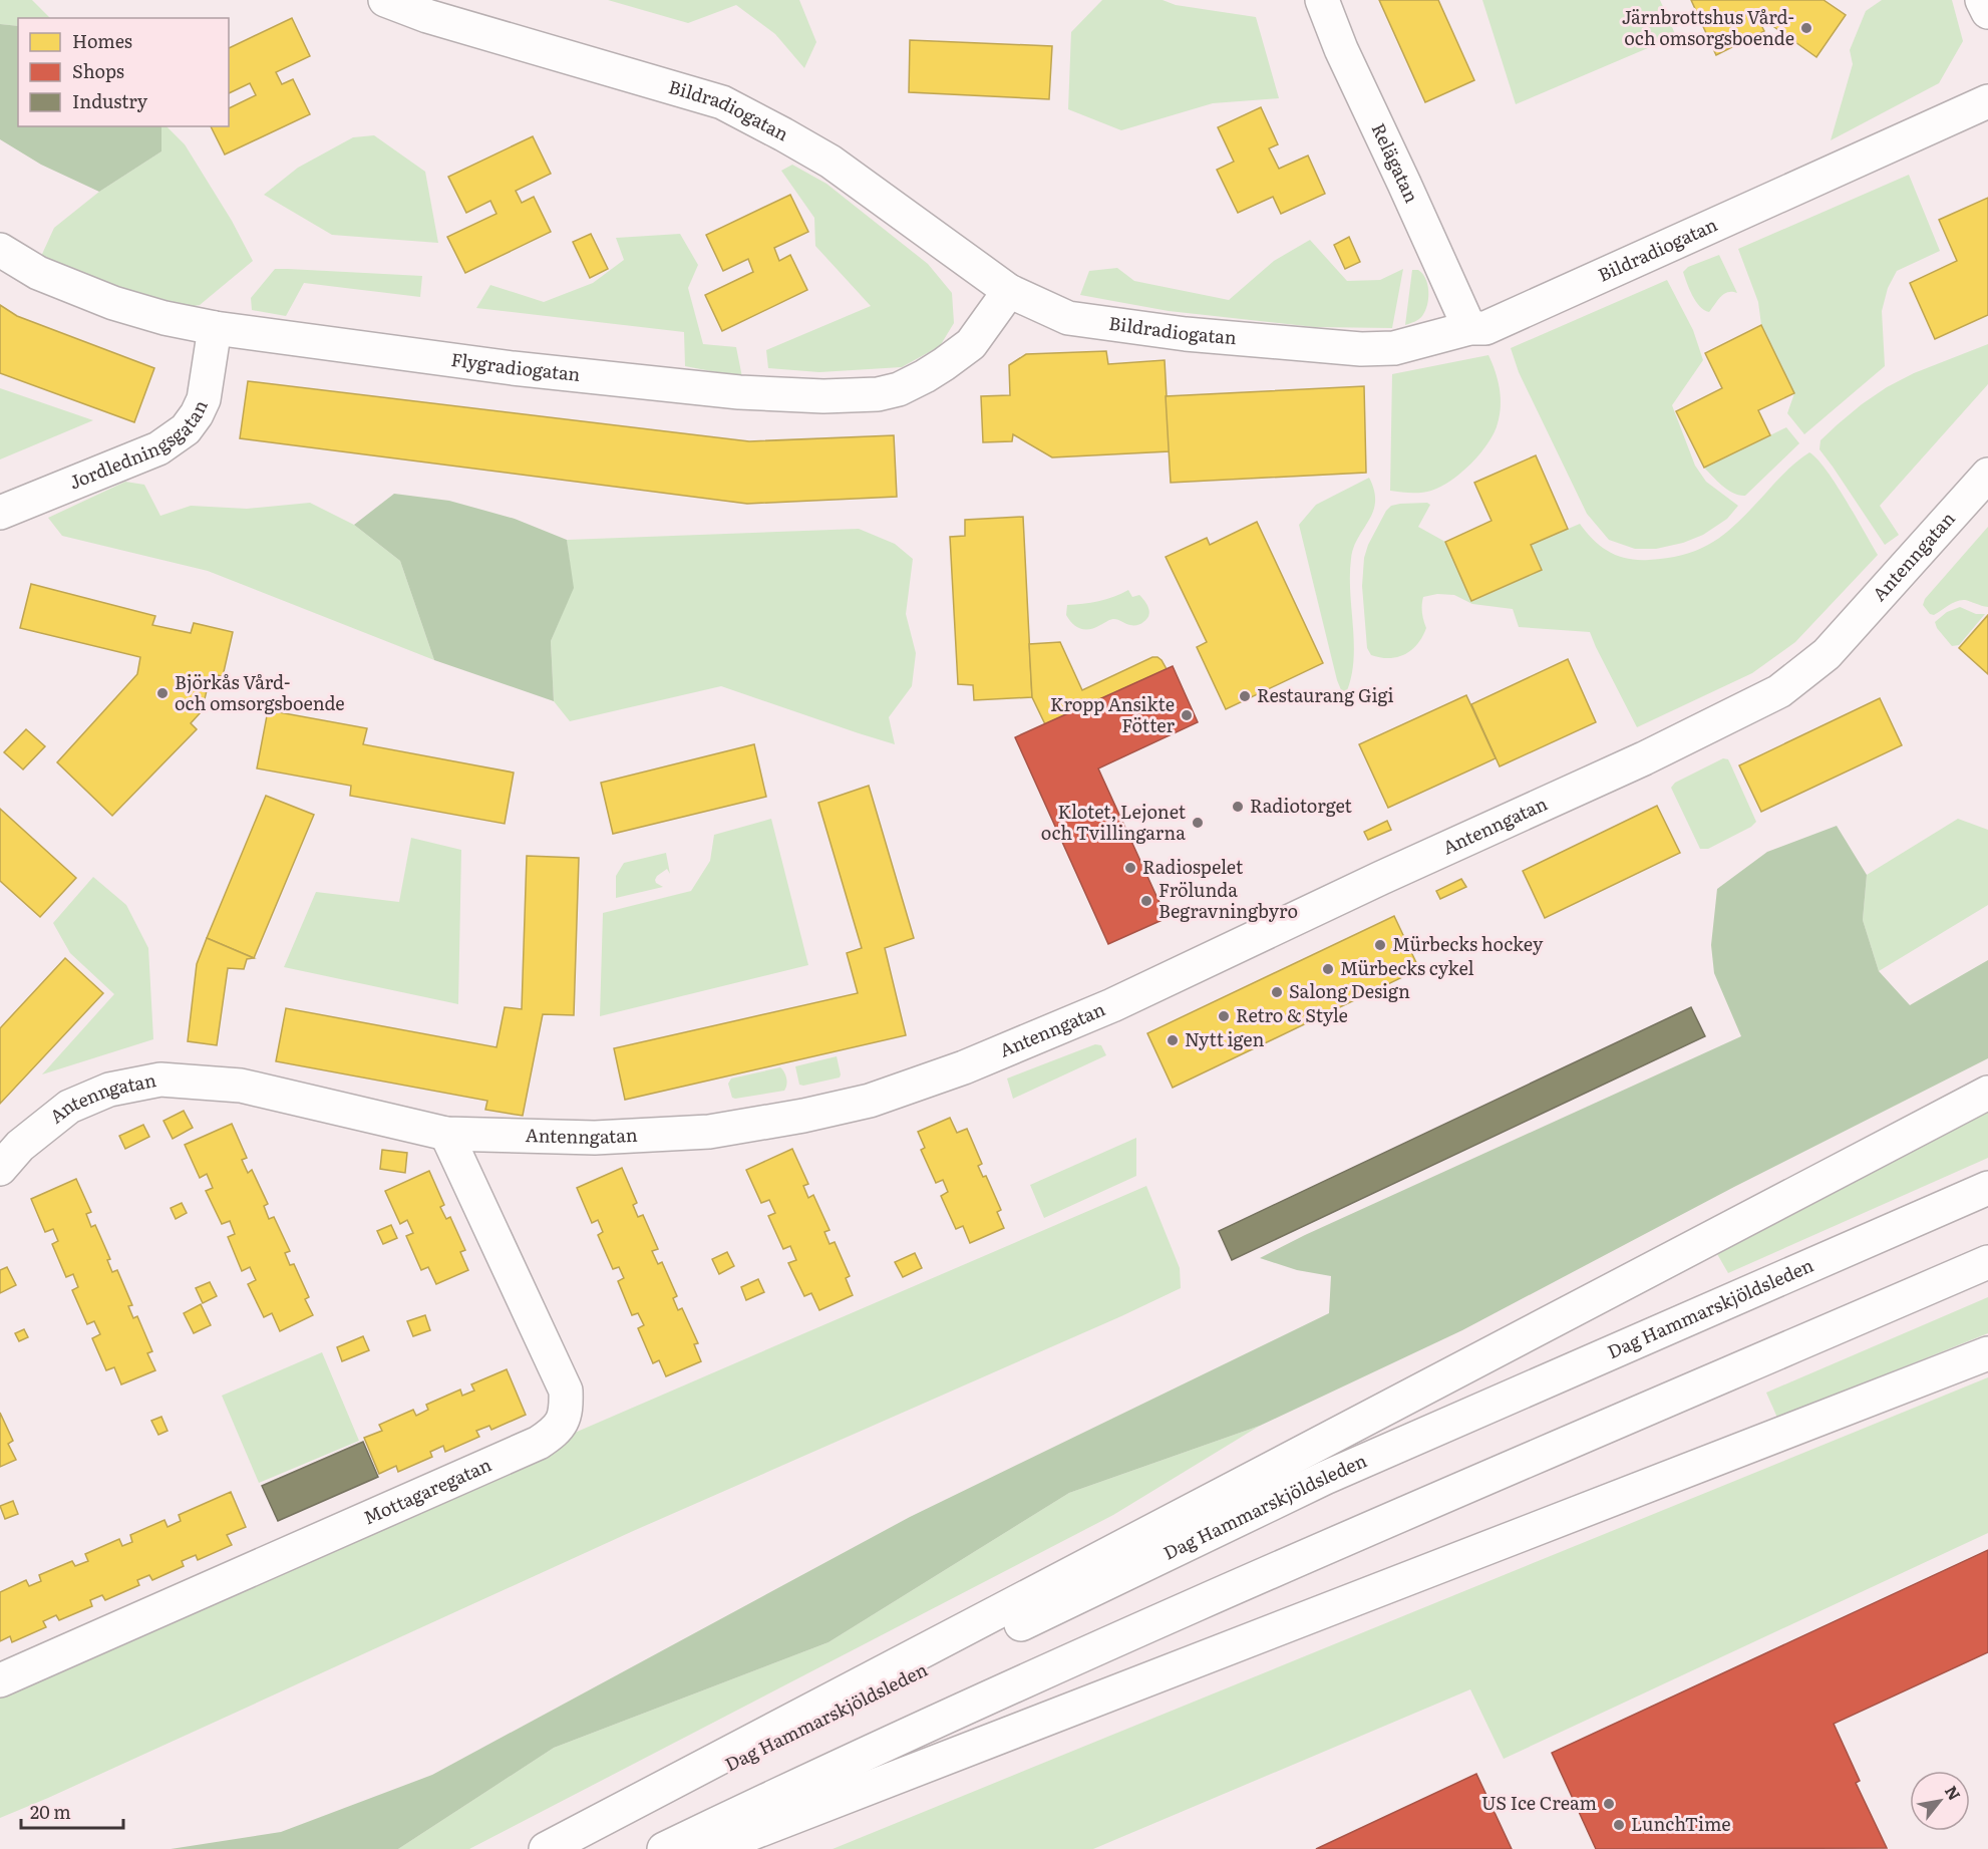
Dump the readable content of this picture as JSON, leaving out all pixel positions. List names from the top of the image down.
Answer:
{
  "streets": {
    "street": [
      "Bildradiogatan",
      "Relägatan",
      "Flygradiogatan",
      "Jordledningsgatan",
      "Antenngatan",
      "Dag Hammarskjöldsleden",
      "Mottagaregatan"
    ]
  },
  "crossings": [
    ["Bildradiogatan", "Relägatan"],
    ["Bildradiogatan", "Flygradiogatan"],
    ["Flygradiogatan", "Jordledningsgatan"],
    ["Antenngatan", "Mottagaregatan"]
  ],
  "places": [
    "Järnbrottshus Vård- och omsorgsboende",
    "Björkås Vård- och omsorgsboende",
    "Restaurang Gigi",
    "Kropp Ansikte Fötter",
    "Radiotorget",
    "Klotet, Lejonet och Tvillingarna",
    "Radiospelet",
    "Frölunda Begravningbyro",
    "Mürbecks hockey",
    "Mürbecks cykel",
    "Salong Design",
    "Retro & Style",
    "Nytt igen",
    "US Ice Cream",
    "LunchTime"
  ],
  "legend": ["Homes", "Shops", "Industry"],
  "scale_bar": "20 m",
  "north": "top right"
}
